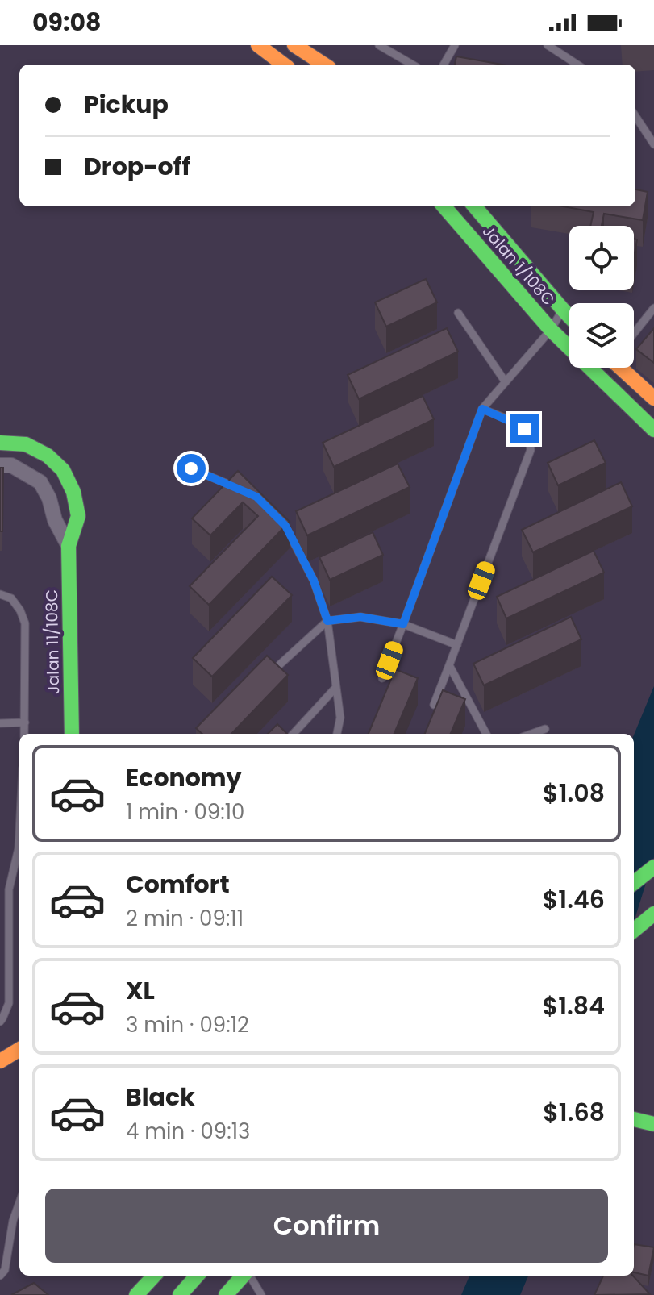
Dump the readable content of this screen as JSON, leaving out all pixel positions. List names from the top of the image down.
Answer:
{
  "streets": {
    "main road": ["Jalan 1/108C", "Jalan 11/108C"]
  },
  "page": {
    "status": "09:08",
    "banner": ["Pickup", "Drop-off"],
    "list": [
      {
        "name": "Economy",
        "note": "1 min · 09:10",
        "value": "$1.08"
      },
      {
        "name": "Comfort",
        "note": "2 min · 09:11",
        "value": "$1.46"
      },
      {
        "name": "XL",
        "note": "3 min · 09:12",
        "value": "$1.84"
      },
      {
        "name": "Black",
        "note": "4 min · 09:13",
        "value": "$1.68"
      }
    ],
    "buttons": "Confirm"
  }
}
